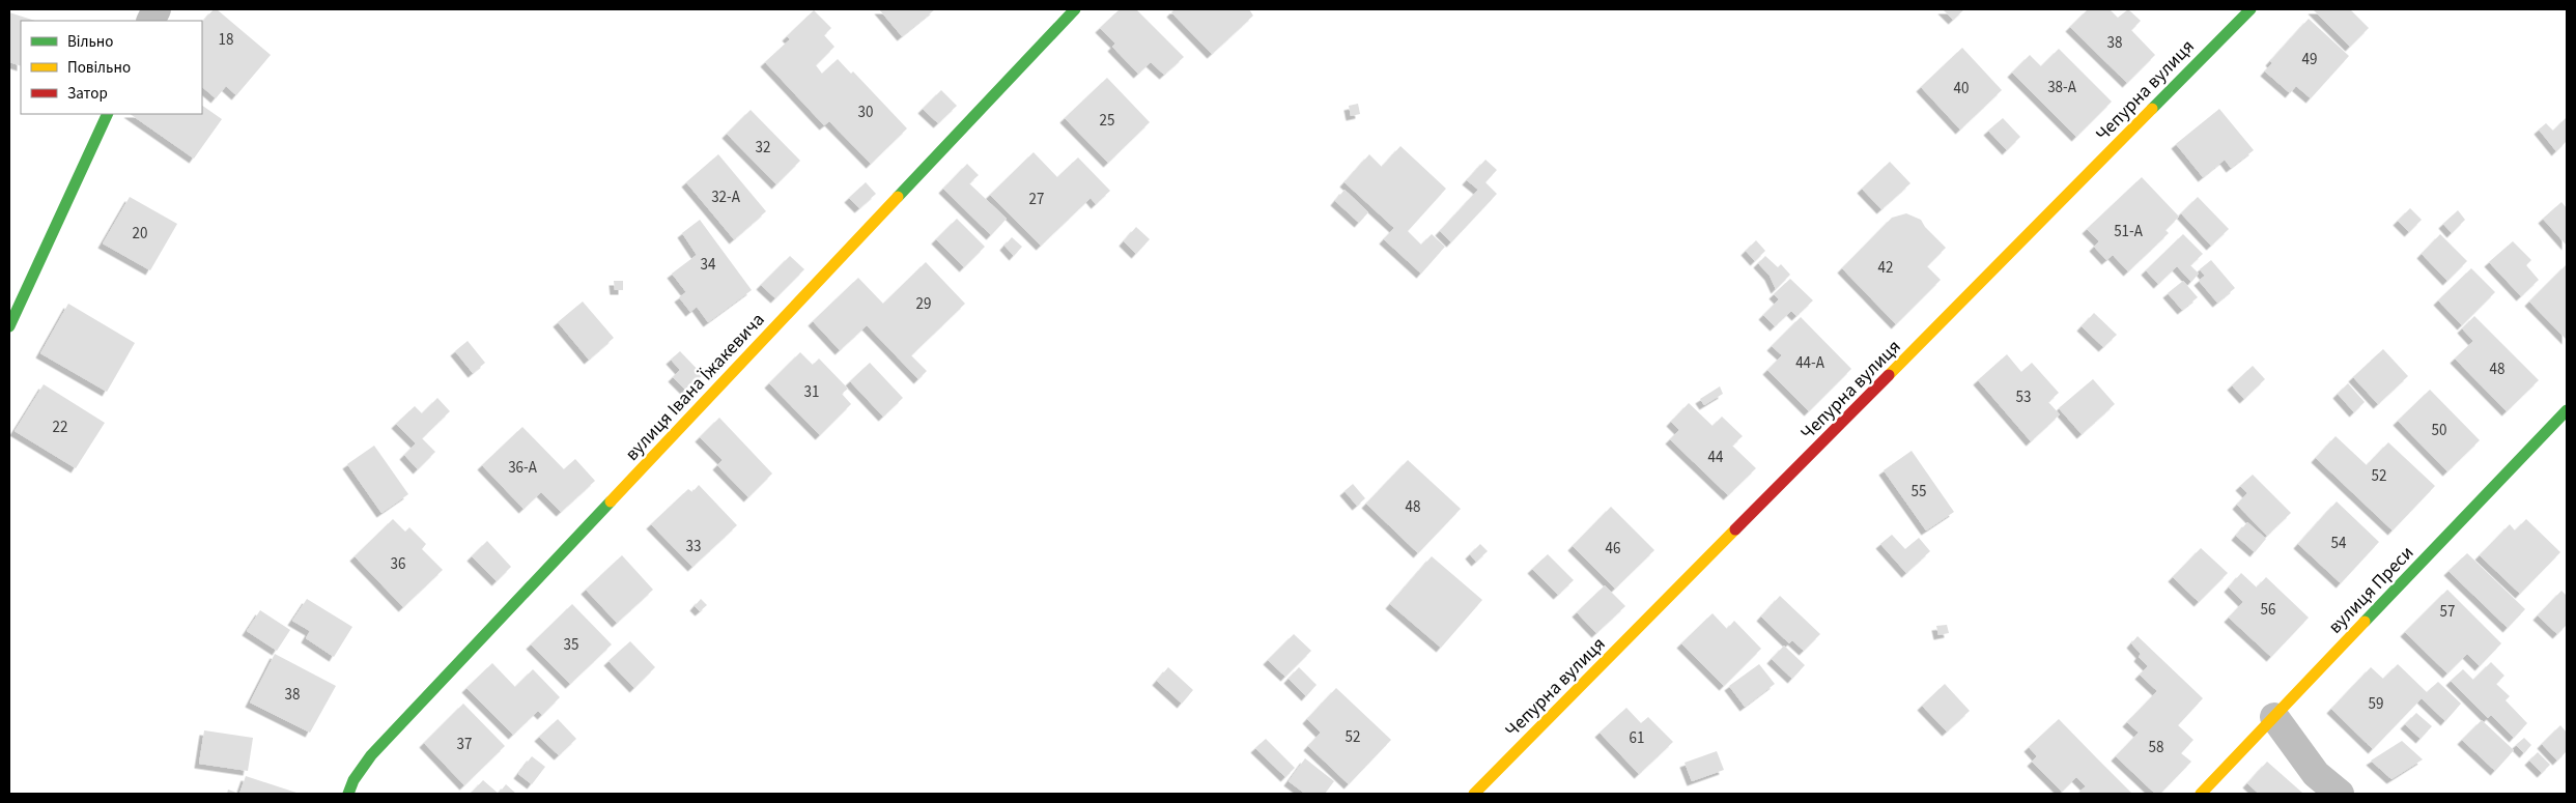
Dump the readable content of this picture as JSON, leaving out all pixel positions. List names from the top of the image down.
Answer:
{
  "streets": {
    "street": ["Чепурна вулиця", "вулиця Івана Їжакевича", "вулиця Преси"]
  },
  "house_numbers": [
    "18",
    "38",
    "49",
    "38-А",
    "40",
    "30",
    "25",
    "32",
    "32-А",
    "27",
    "51-А",
    "20",
    "34",
    "42",
    "29",
    "44-А",
    "48",
    "31",
    "53",
    "22",
    "50",
    "44",
    "36-А",
    "52",
    "55",
    "48",
    "54",
    "33",
    "46",
    "36",
    "56",
    "57",
    "35",
    "38",
    "59",
    "52",
    "61",
    "37",
    "58"
  ],
  "legend": ["Вільно", "Повільно", "Затор"]
}
